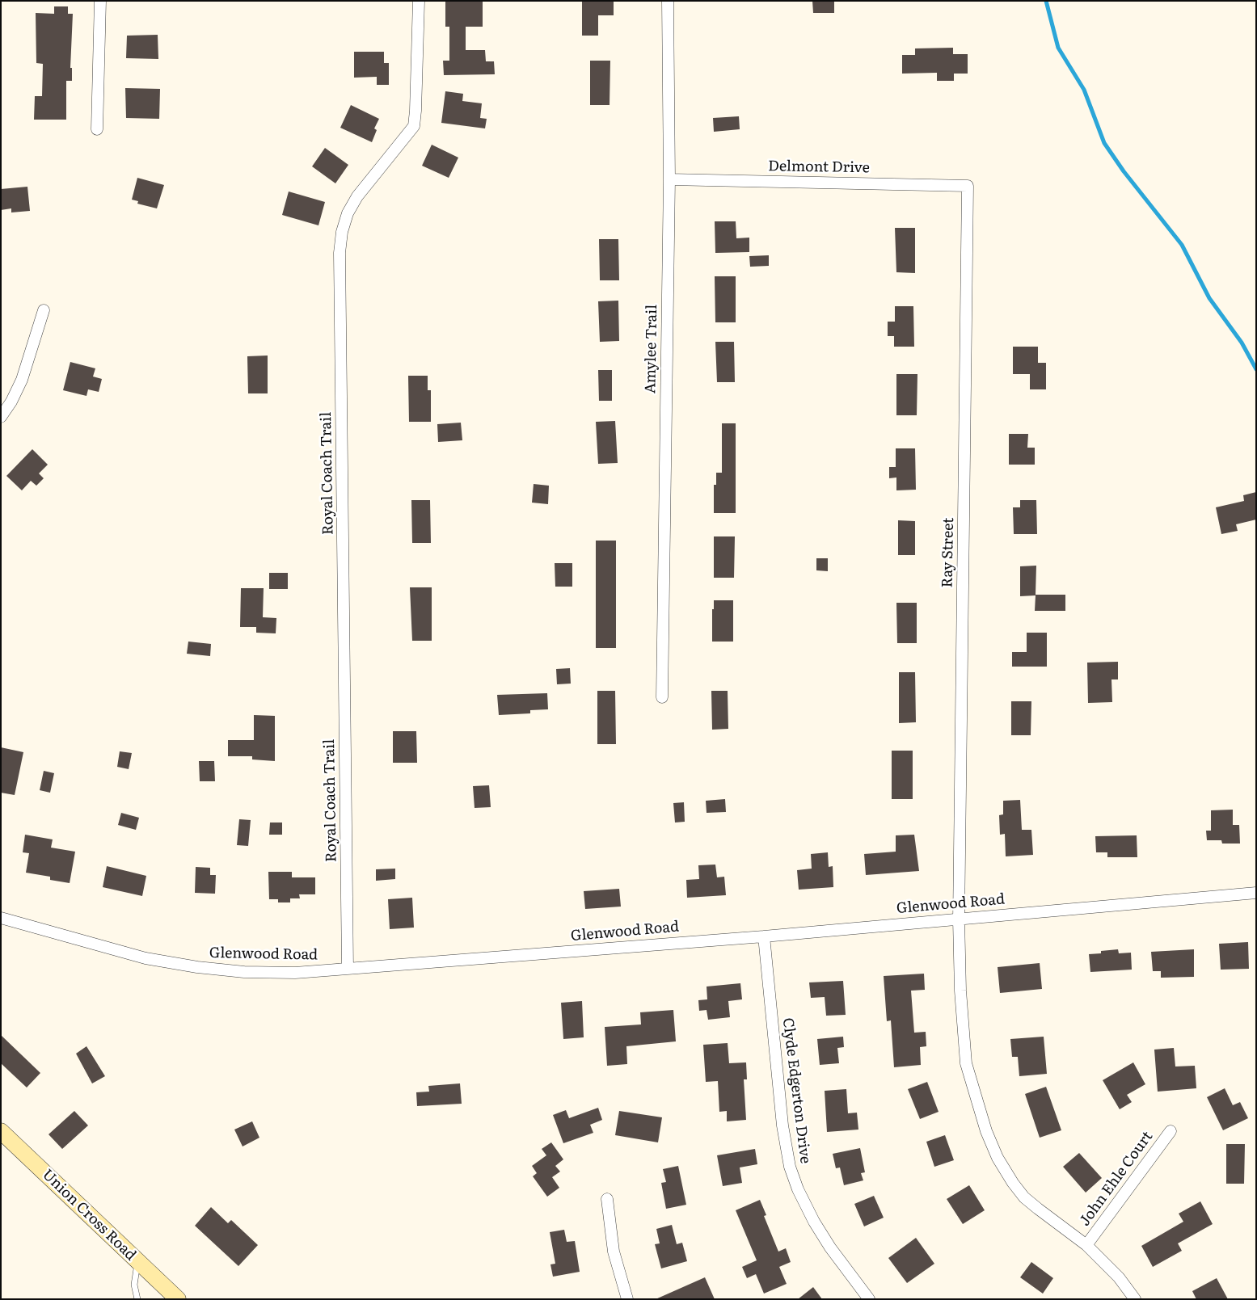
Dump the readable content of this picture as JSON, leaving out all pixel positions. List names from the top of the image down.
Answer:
{
  "streets": {
    "main road": ["Union Cross Road"],
    "street": [
      "Delmont Drive",
      "Amylee Trail",
      "Royal Coach Trail",
      "Ray Street",
      "Glenwood Road",
      "Clyde Edgerton Drive",
      "John Ehle Court"
    ]
  },
  "crossings": [
    ["Delmont Drive", "Amylee Trail"],
    ["Delmont Drive", "Ray Street"],
    ["Royal Coach Trail", "Glenwood Road"],
    ["Ray Street", "Glenwood Road"],
    ["Ray Street", "John Ehle Court"],
    ["Glenwood Road", "Clyde Edgerton Drive"]
  ]
}
